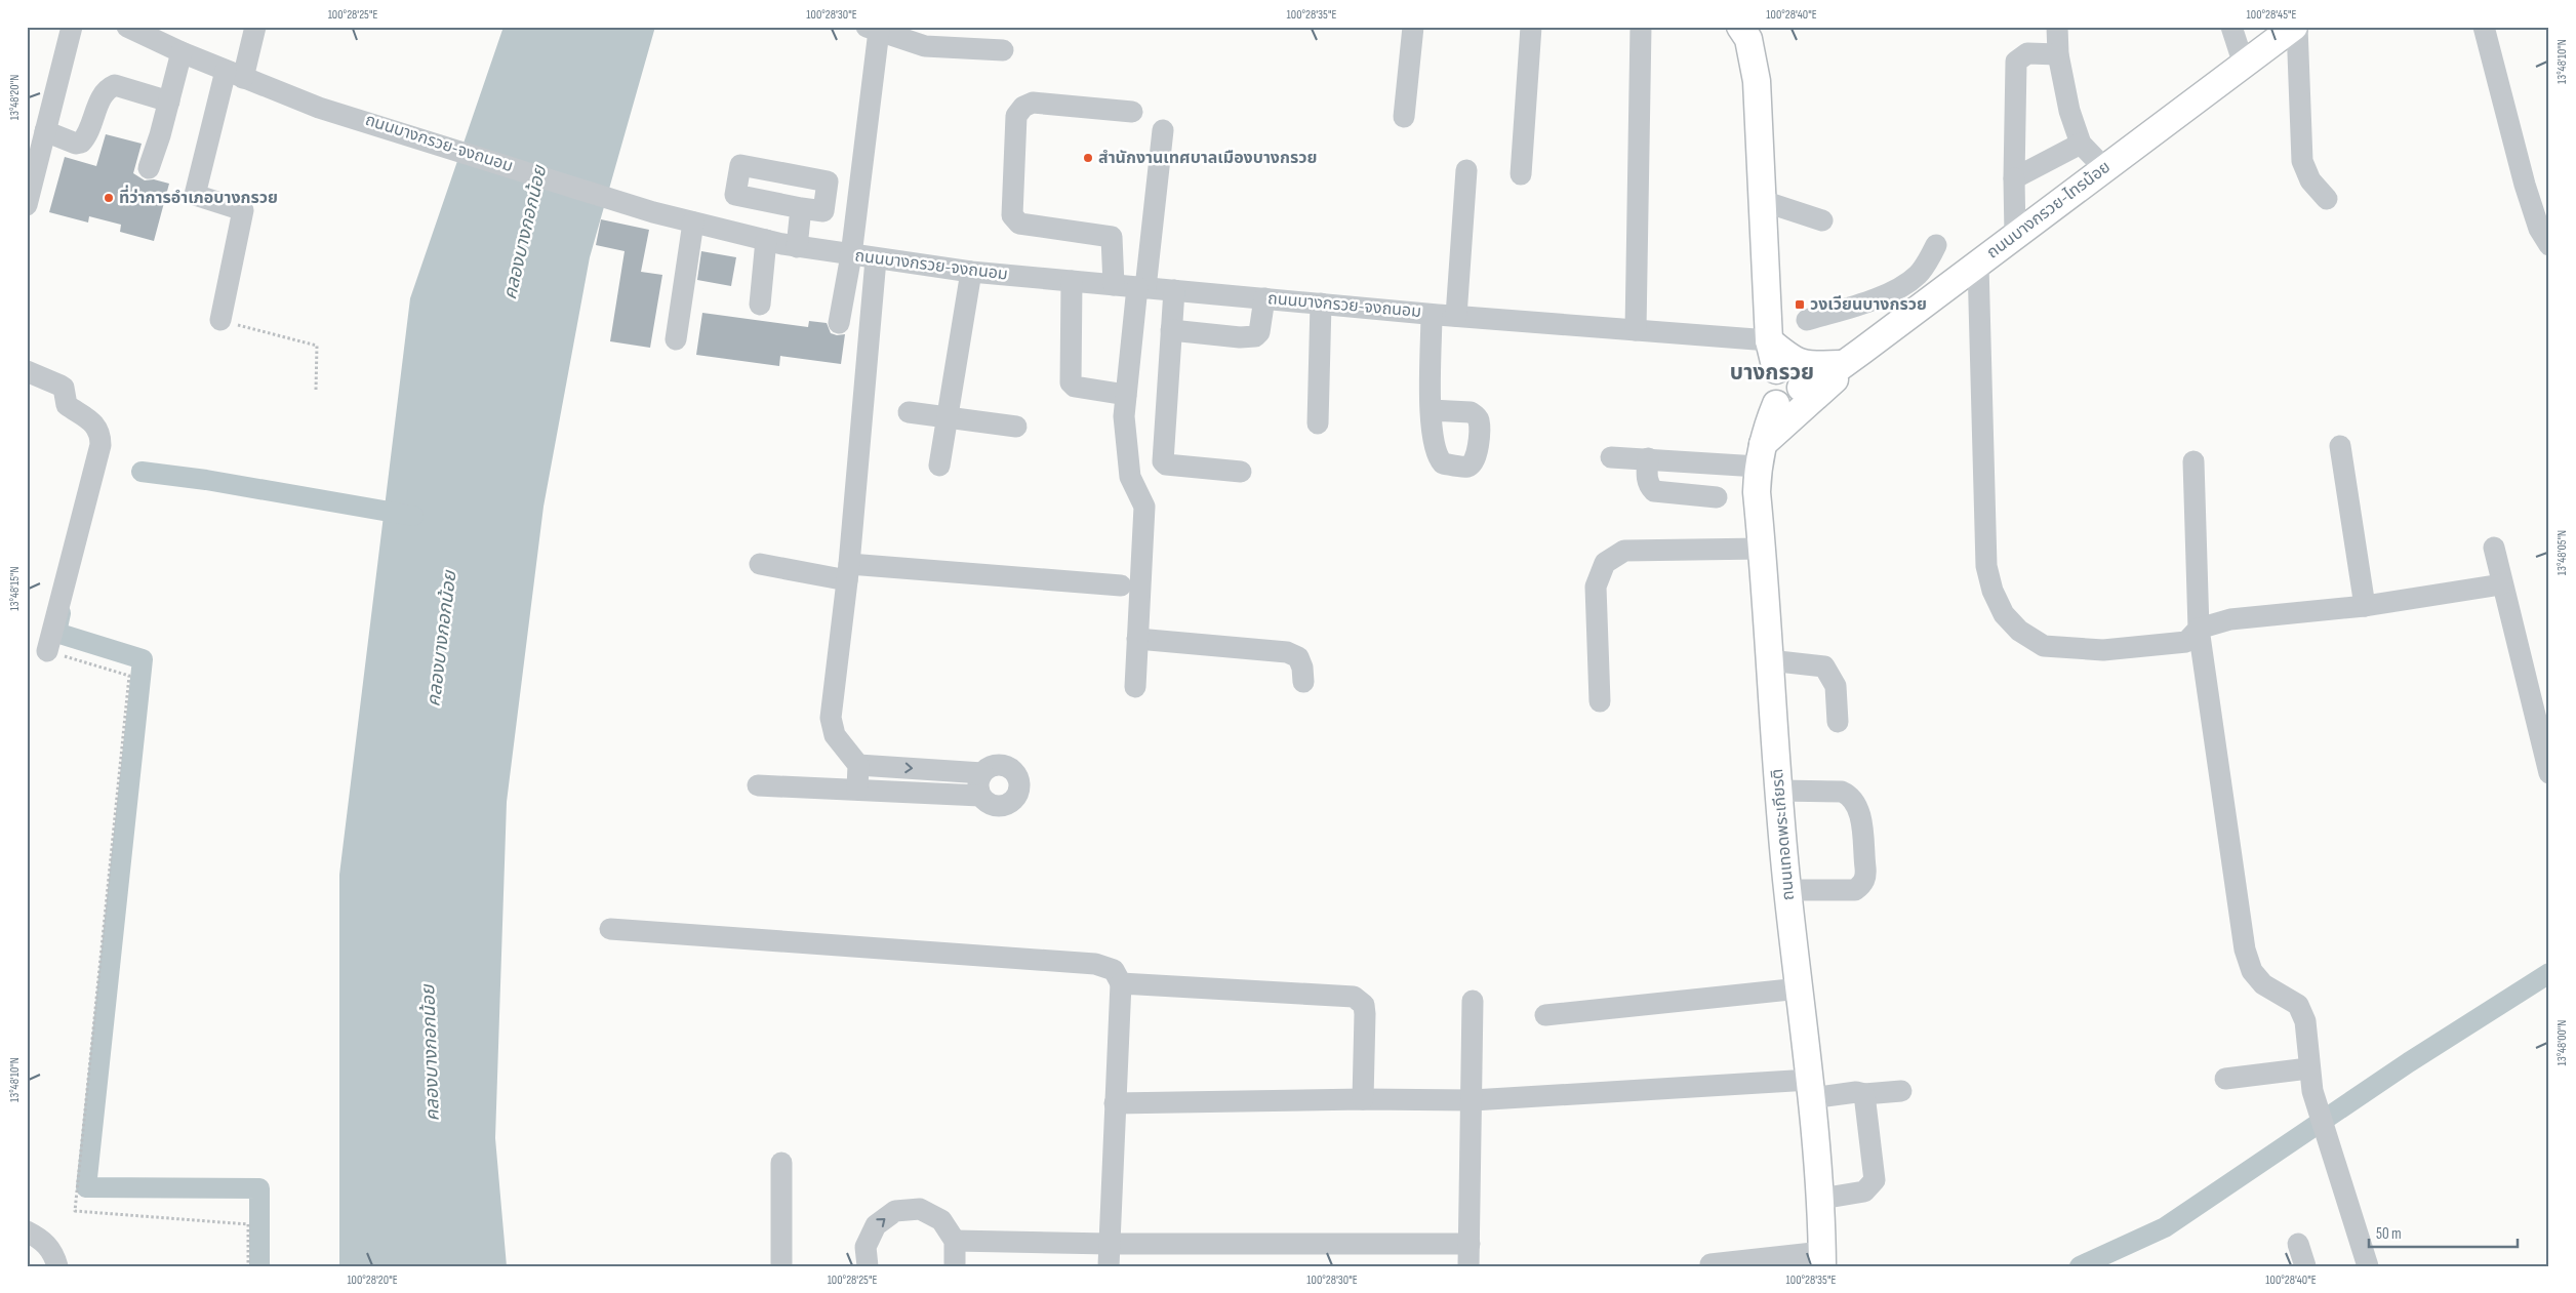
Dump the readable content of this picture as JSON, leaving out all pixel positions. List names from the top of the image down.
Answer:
{
  "streets": {
    "main road": ["ถนนบางกรวย-ไทรน้อย", "ถนนเทอดพระเกียรติ"],
    "street": ["ถนนบางกรวย-จงถนอม"]
  },
  "crossings": [
    ["ถนนบางกรวย-ไทรน้อย", "ถนนเทอดพระเกียรติ"]
  ],
  "districts": ["บางกรวย"],
  "water": ["คลองบางกอกน้อย"],
  "places": {
    "other": ["สำนักงานเทศบาลเมืองบางกรวย", "ที่ว่าการอำเภอบางกรวย"],
    "transit": ["วงเวียนบางกรวย"]
  },
  "scale_bar": "50 m",
  "coordinates": [
    "100°28'25\"E",
    "100°28'30\"E",
    "100°28'35\"E",
    "100°28'40\"E",
    "100°28'45\"E",
    "13°48'10\"N",
    "13°48'20\"N",
    "13°48'05\"N",
    "13°48'15\"N",
    "13°48'00\"N",
    "100°28'20\"E"
  ]
}
